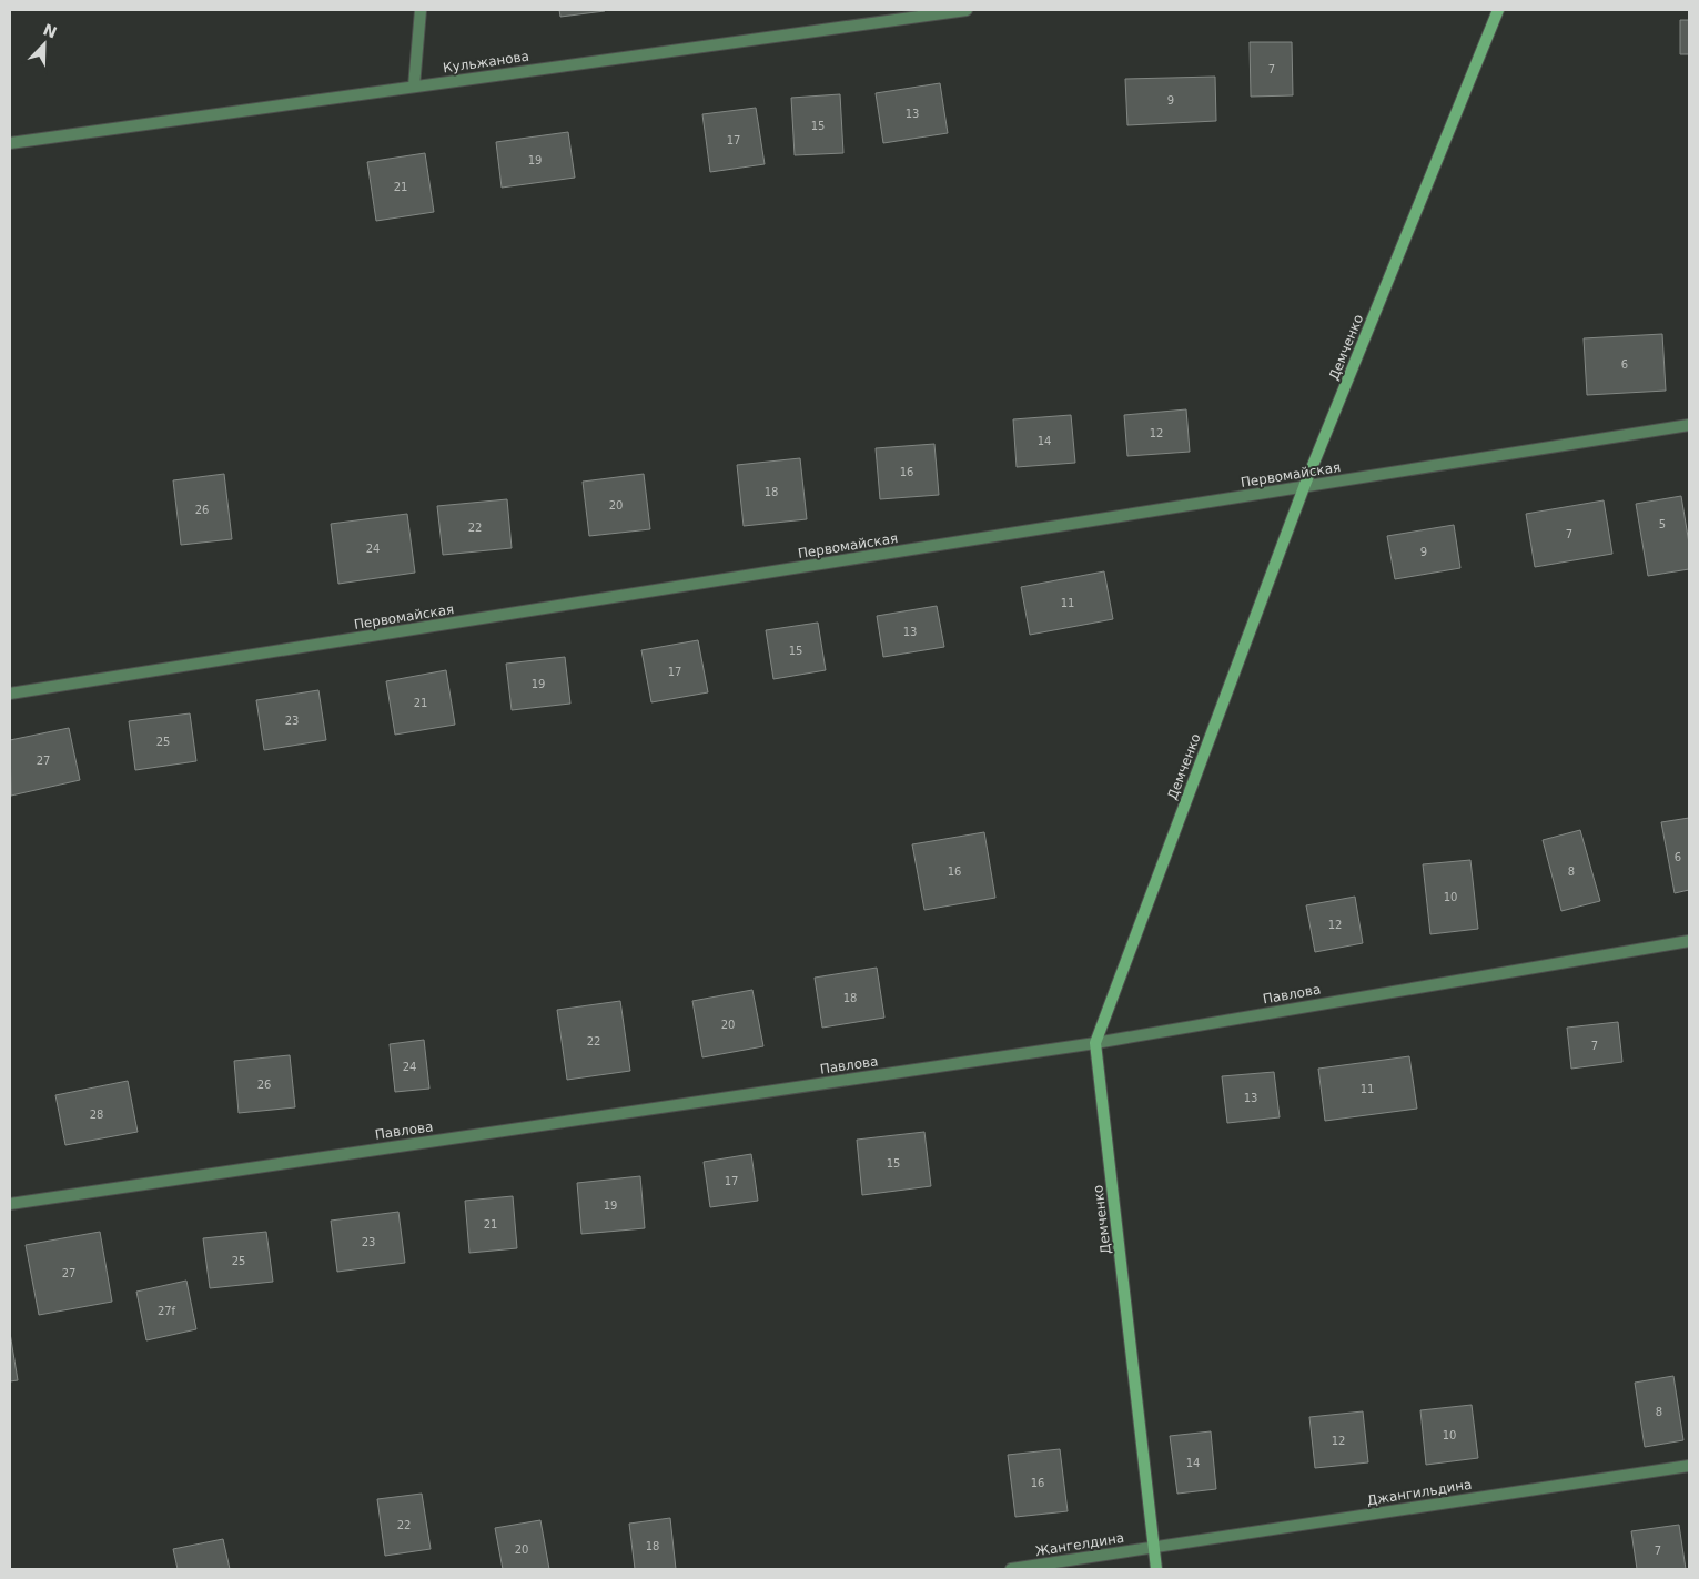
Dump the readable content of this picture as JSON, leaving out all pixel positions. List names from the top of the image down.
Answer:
{
  "streets": {
    "street": [
      "Кульжанова",
      "Демченко",
      "Первомайская",
      "Павлова",
      "Джангильдина",
      "Жангелдина"
    ]
  },
  "crossings": [
    ["Демченко", "Первомайская"],
    ["Демченко", "Павлова"],
    ["Демченко", "Джангильдина"],
    ["Демченко", "Жангелдина"],
    ["Джангильдина", "Жангелдина"]
  ],
  "house_numbers": [
    "7",
    "9",
    "13",
    "15",
    "17",
    "19",
    "21",
    "6",
    "12",
    "14",
    "16",
    "18",
    "20",
    "26",
    "5",
    "22",
    "7",
    "24",
    "9",
    "11",
    "13",
    "15",
    "17",
    "19",
    "21",
    "23",
    "25",
    "27",
    "6",
    "16",
    "8",
    "10",
    "12",
    "18",
    "20",
    "22",
    "7",
    "24",
    "26",
    "11",
    "13",
    "28",
    "15",
    "17",
    "19",
    "21",
    "23",
    "25",
    "27",
    "27f",
    "8",
    "10",
    "12",
    "14",
    "16",
    "22",
    "18",
    "20",
    "7"
  ],
  "north": "top right"
}
